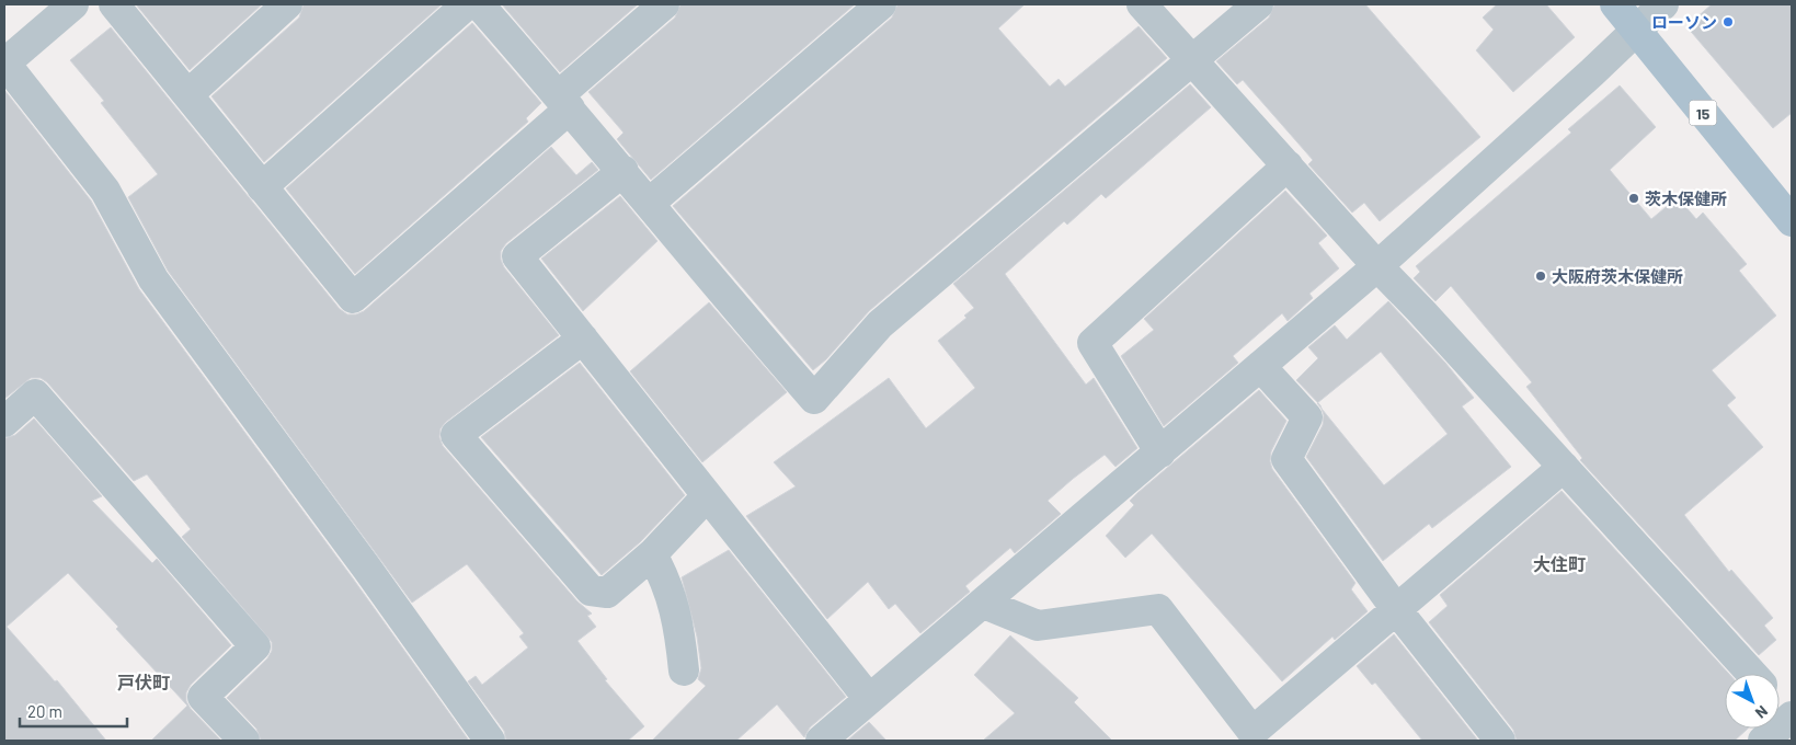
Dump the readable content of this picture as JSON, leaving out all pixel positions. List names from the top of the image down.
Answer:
{
  "streets": {
    "main road": ["15"]
  },
  "districts": ["大住町", "戸伏町"],
  "places": ["ローソン", "茨木保健所", "大阪府茨木保健所"],
  "scale_bar": "20 m",
  "north": "bottom right"
}
